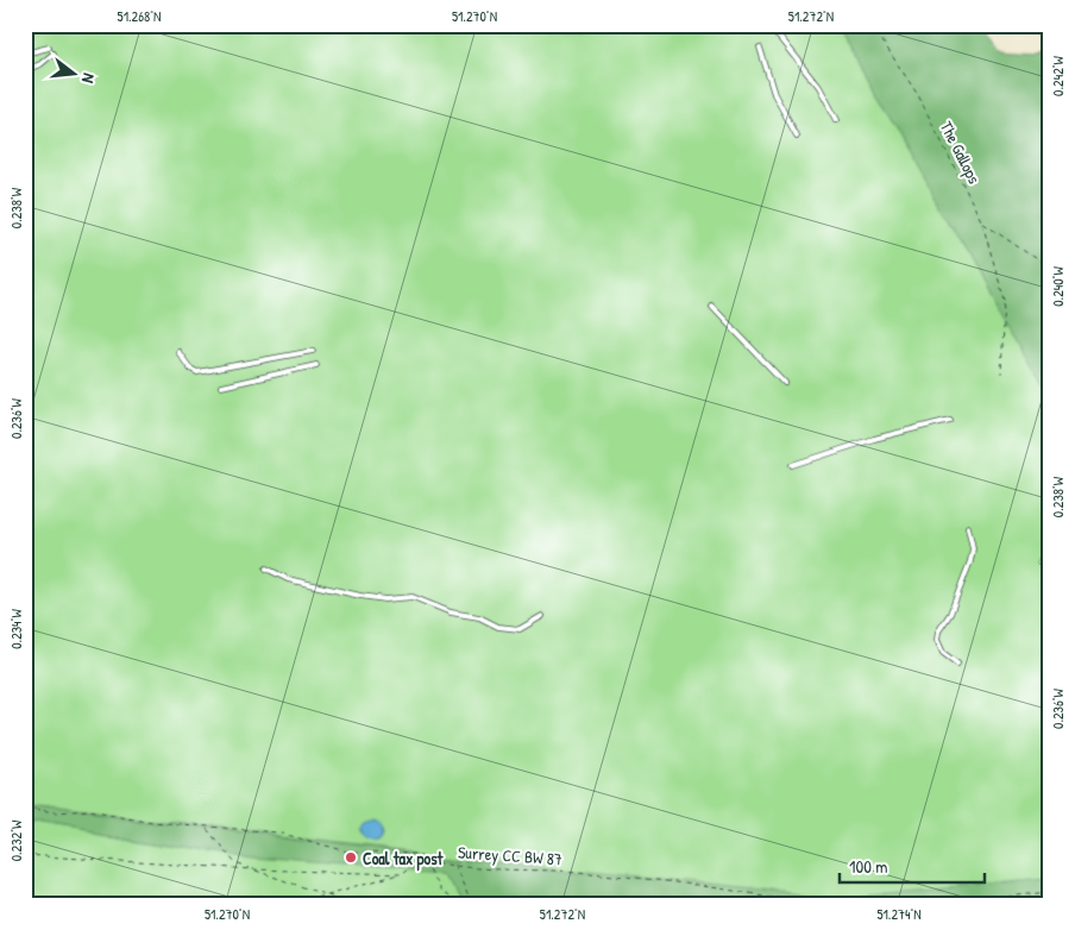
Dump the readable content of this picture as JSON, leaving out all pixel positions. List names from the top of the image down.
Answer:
{
  "streets": {
    "path": ["The Gallops", "Surrey CC BW 87"]
  },
  "places": ["Coal tax post"],
  "scale_bar": "100 m",
  "north": "right",
  "coordinates": [
    "51.268°N",
    "51.270°N",
    "51.272°N",
    "0.242°W",
    "0.238°W",
    "0.240°W",
    "0.236°W",
    "0.234°W",
    "0.232°W",
    "51.274°N"
  ]
}
